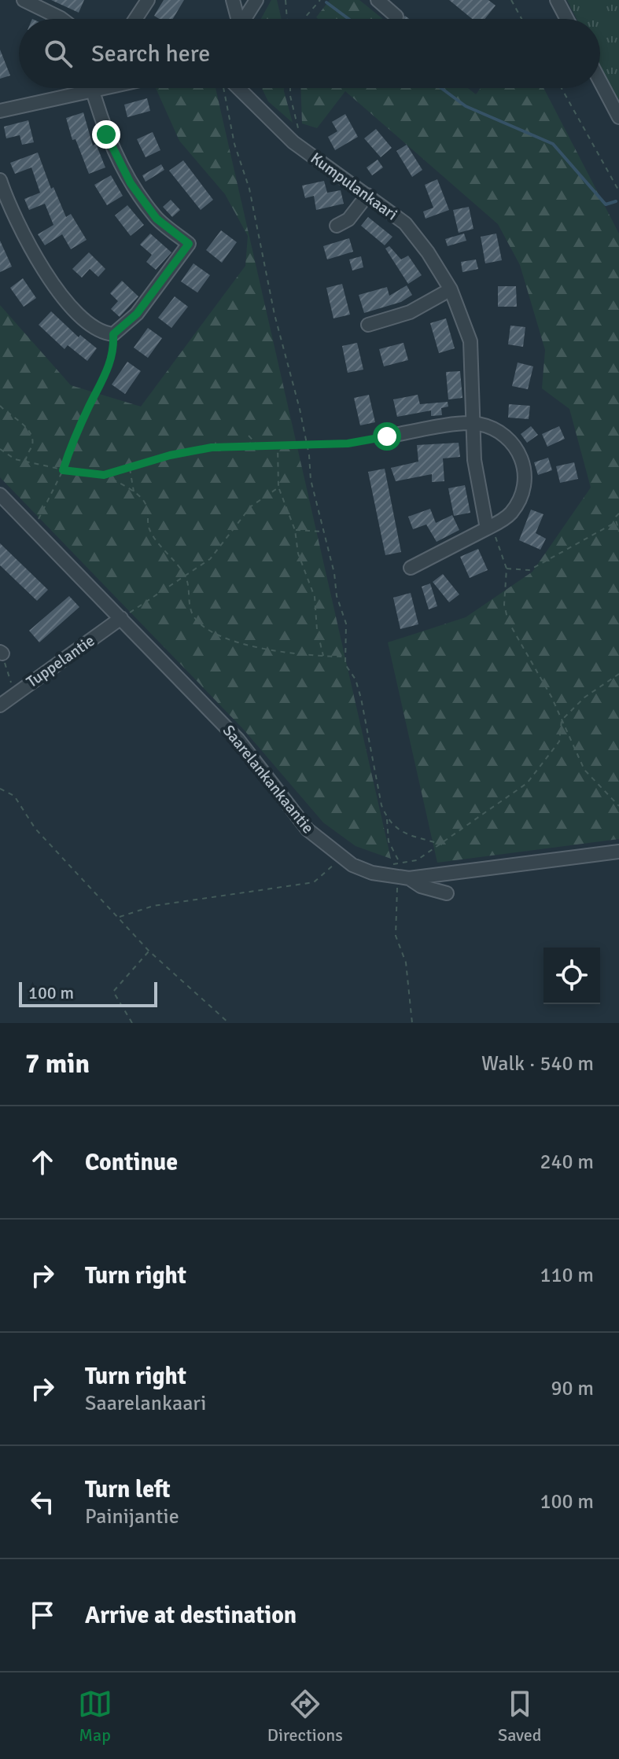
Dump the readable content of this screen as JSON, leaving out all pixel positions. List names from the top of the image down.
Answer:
{
  "streets": {
    "street": ["Kumpulankaari", "Tuppelantie", "Saarelankankaantie"]
  },
  "crossings": [
    ["Tuppelantie", "Saarelankankaantie"]
  ],
  "scale_bar": "100 m",
  "page": {
    "search": "Search here",
    "scale": "100 m",
    "heading": ["7 min", "Walk · 540 m"],
    "list": [
      ["Continue", "240 m"],
      ["Turn right", "110 m"],
      ["Turn right", "Saarelankaari", "90 m"],
      ["Turn left", "Painijantie", "100 m"],
      "Arrive at destination"
    ],
    "nav": ["Map", "Directions", "Saved"]
  }
}
